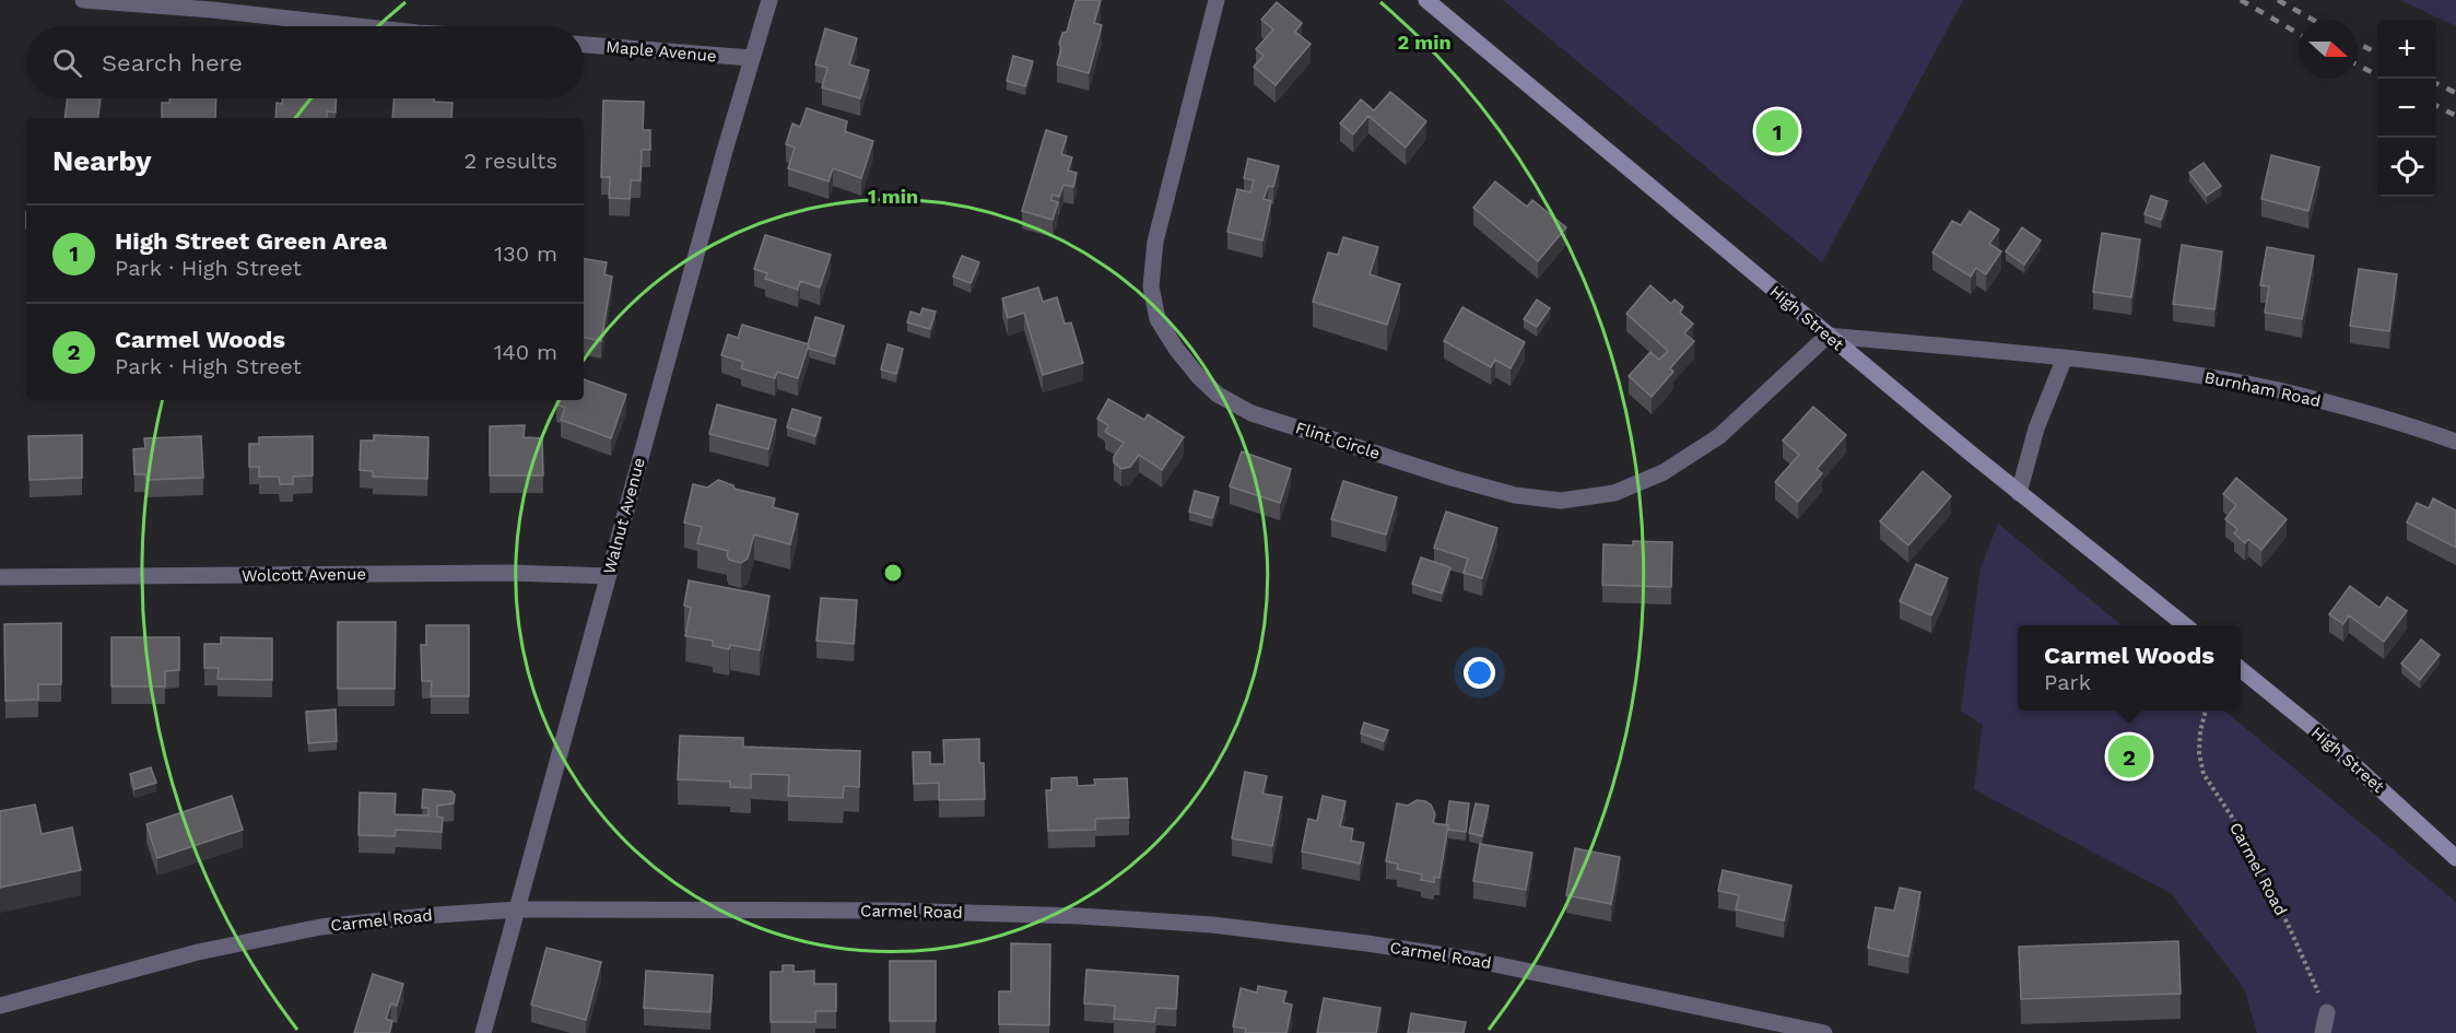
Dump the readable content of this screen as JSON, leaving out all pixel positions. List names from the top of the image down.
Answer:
{
  "streets": {
    "main road": ["High Street"],
    "street": [
      "Maple Avenue",
      "Burnham Road",
      "Flint Circle",
      "Walnut Avenue",
      "Wolcott Avenue",
      "Carmel Road"
    ]
  },
  "crossings": [
    ["Maple Avenue", "Walnut Avenue"],
    ["High Street", "Burnham Road"],
    ["High Street", "Flint Circle"],
    ["Burnham Road", "Flint Circle"],
    ["Walnut Avenue", "Wolcott Avenue"],
    ["Walnut Avenue", "Carmel Road"]
  ],
  "north": "right",
  "page": {
    "map_buttons": ["+", "−"],
    "search": "Search here",
    "pins": ["1", "2"],
    "heading": ["Nearby", "2 results"],
    "list": [
      {
        "mark": "1",
        "name": "High Street Green Area",
        "note": "Park · High Street",
        "value": "130 m"
      },
      {
        "mark": "2",
        "name": "Carmel Woods",
        "note": "Park · High Street",
        "value": "140 m"
      }
    ],
    "popup": ["Carmel Woods", "Park"]
  },
  "rings": ["2 min", "1 min"]
}
